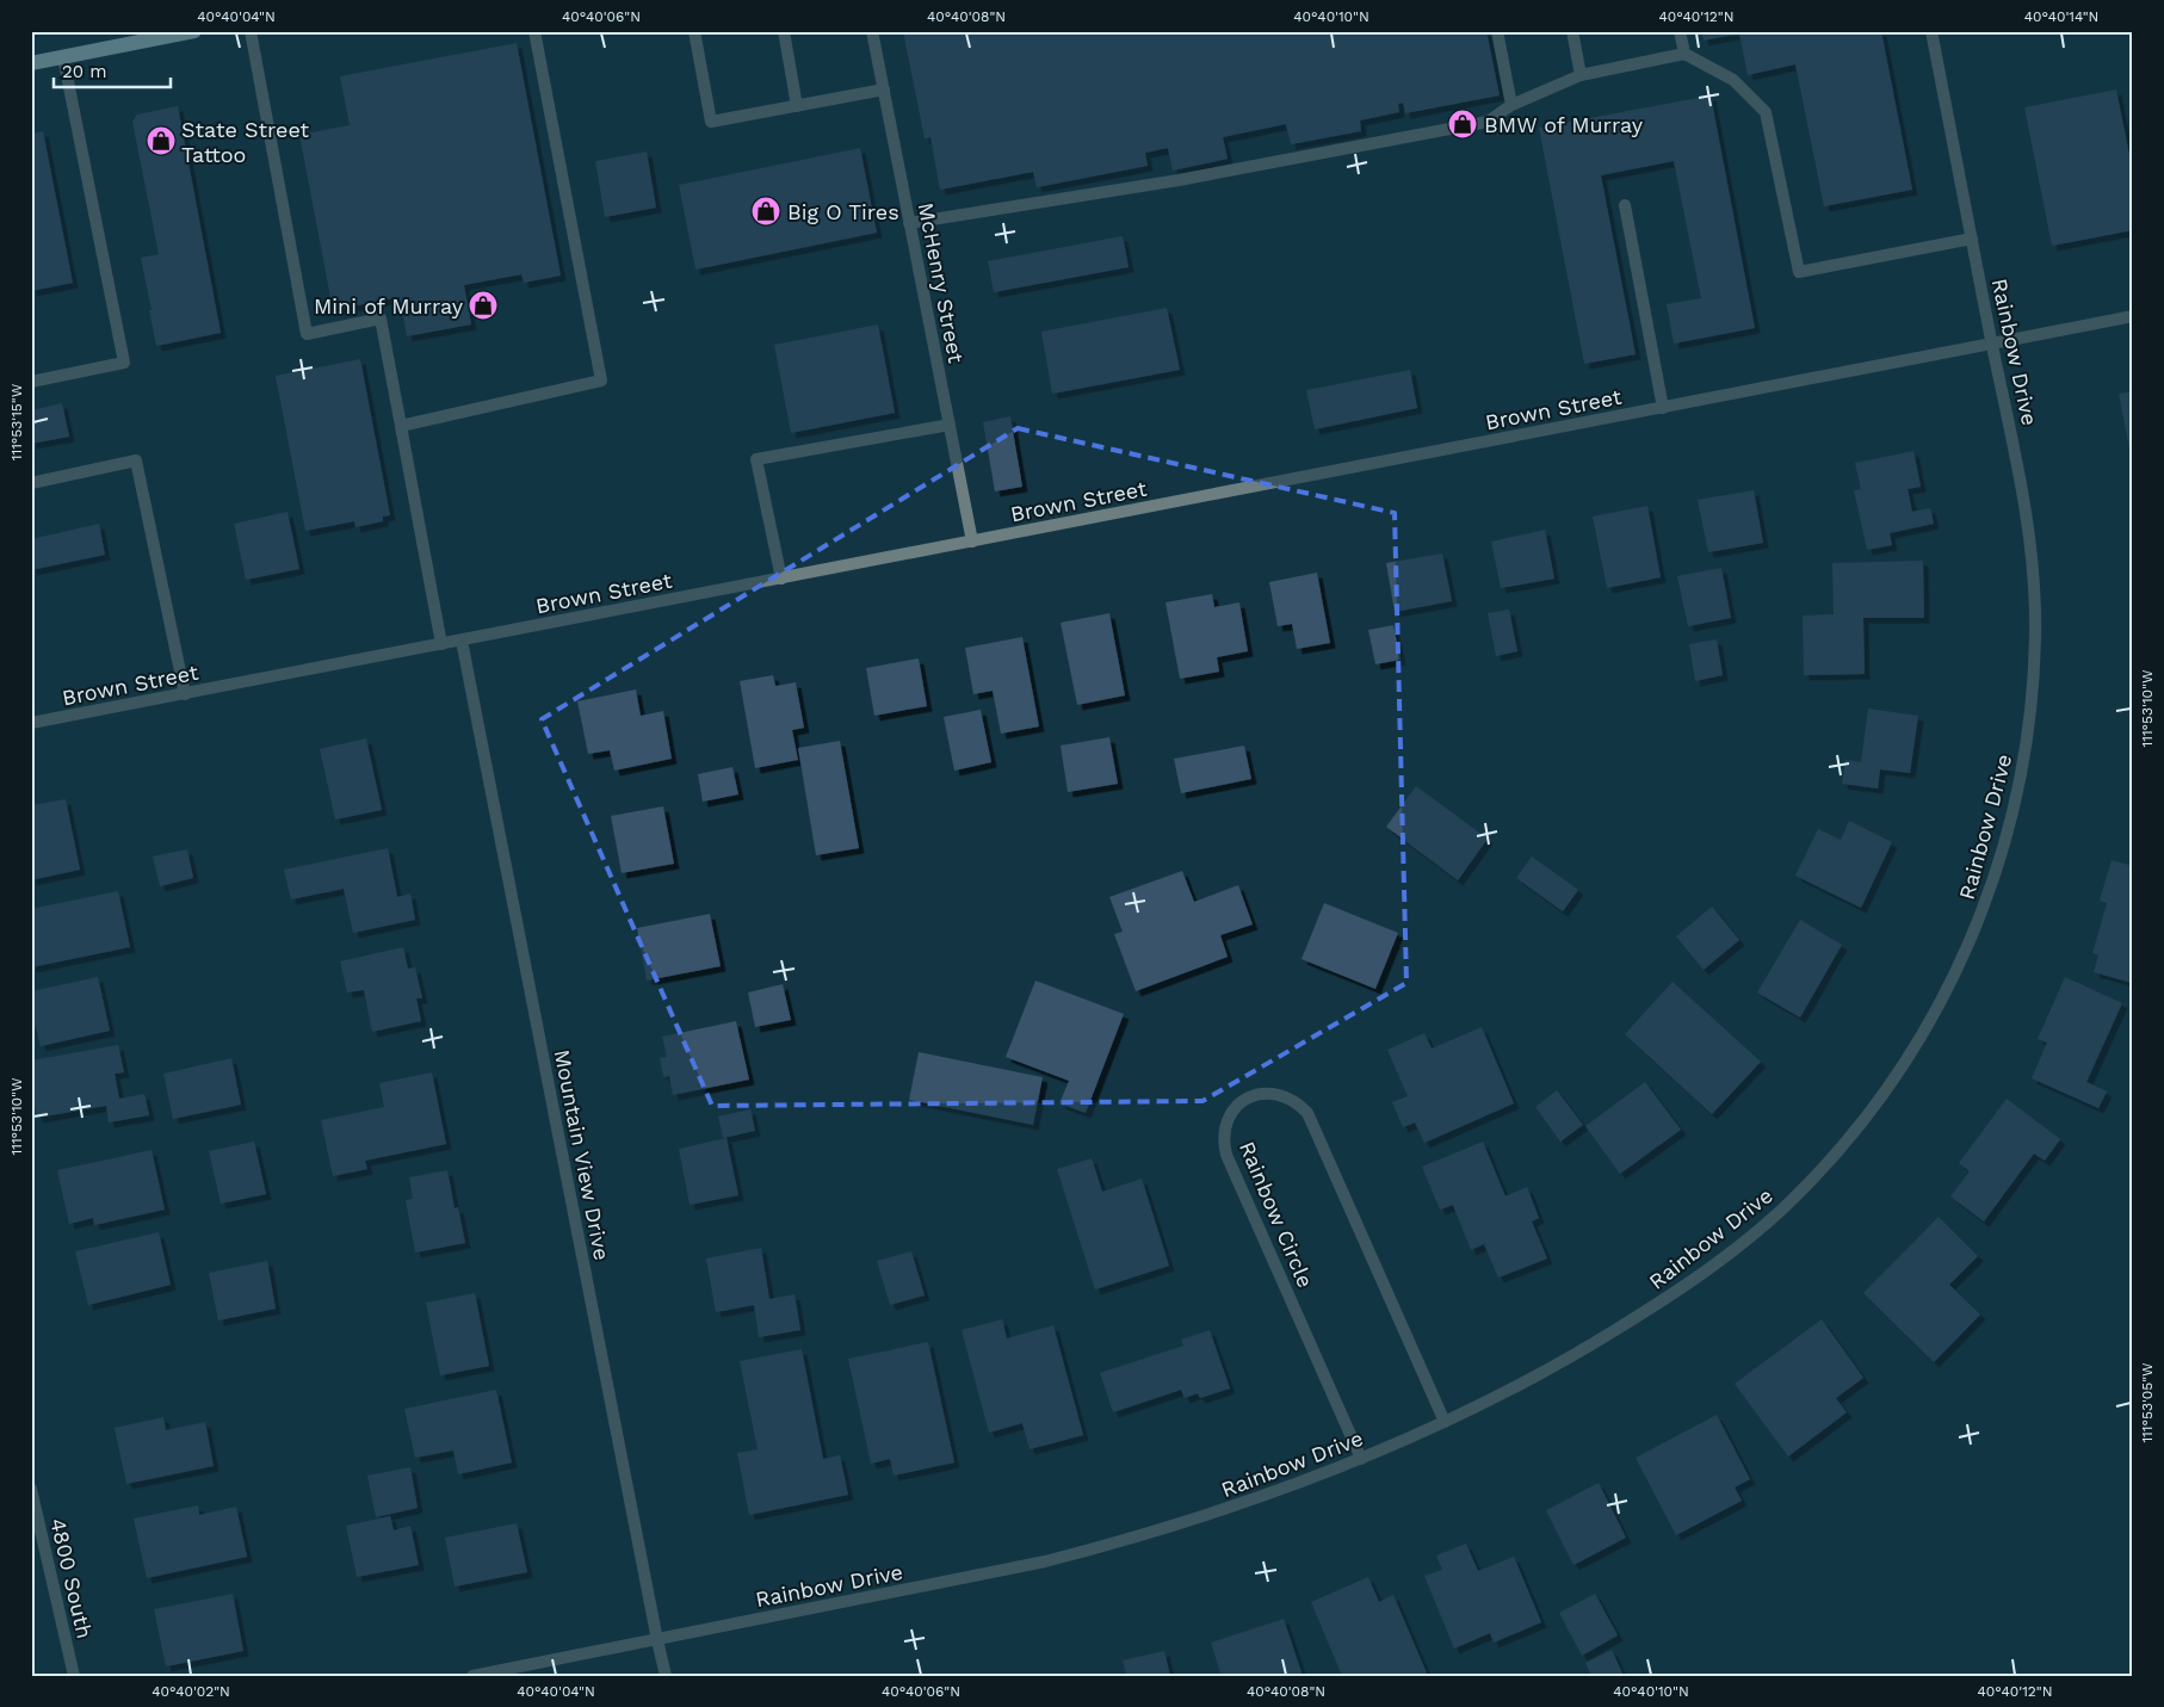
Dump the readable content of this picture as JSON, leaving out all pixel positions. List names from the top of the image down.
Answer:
{
  "streets": {
    "street": [
      "McHenry Street",
      "Rainbow Drive",
      "Brown Street",
      "Mountain View Drive",
      "Rainbow Circle",
      "4800 South"
    ]
  },
  "crossings": [
    ["McHenry Street", "Brown Street"],
    ["Rainbow Drive", "Brown Street"],
    ["Rainbow Drive", "Mountain View Drive"],
    ["Rainbow Drive", "Rainbow Circle"],
    ["Brown Street", "Mountain View Drive"]
  ],
  "places": {
    "shop": [
      "BMW of Murray",
      "State Street Tattoo",
      "Big O Tires",
      "Mini of Murray"
    ]
  },
  "scale_bar": "20 m",
  "coordinates": [
    "40°40'04\"N",
    "40°40'06\"N",
    "40°40'08\"N",
    "40°40'10\"N",
    "40°40'12\"N",
    "40°40'14\"N",
    "111°53'15\"W",
    "111°53'10\"W",
    "111°53'05\"W",
    "40°40'02\"N"
  ]
}
